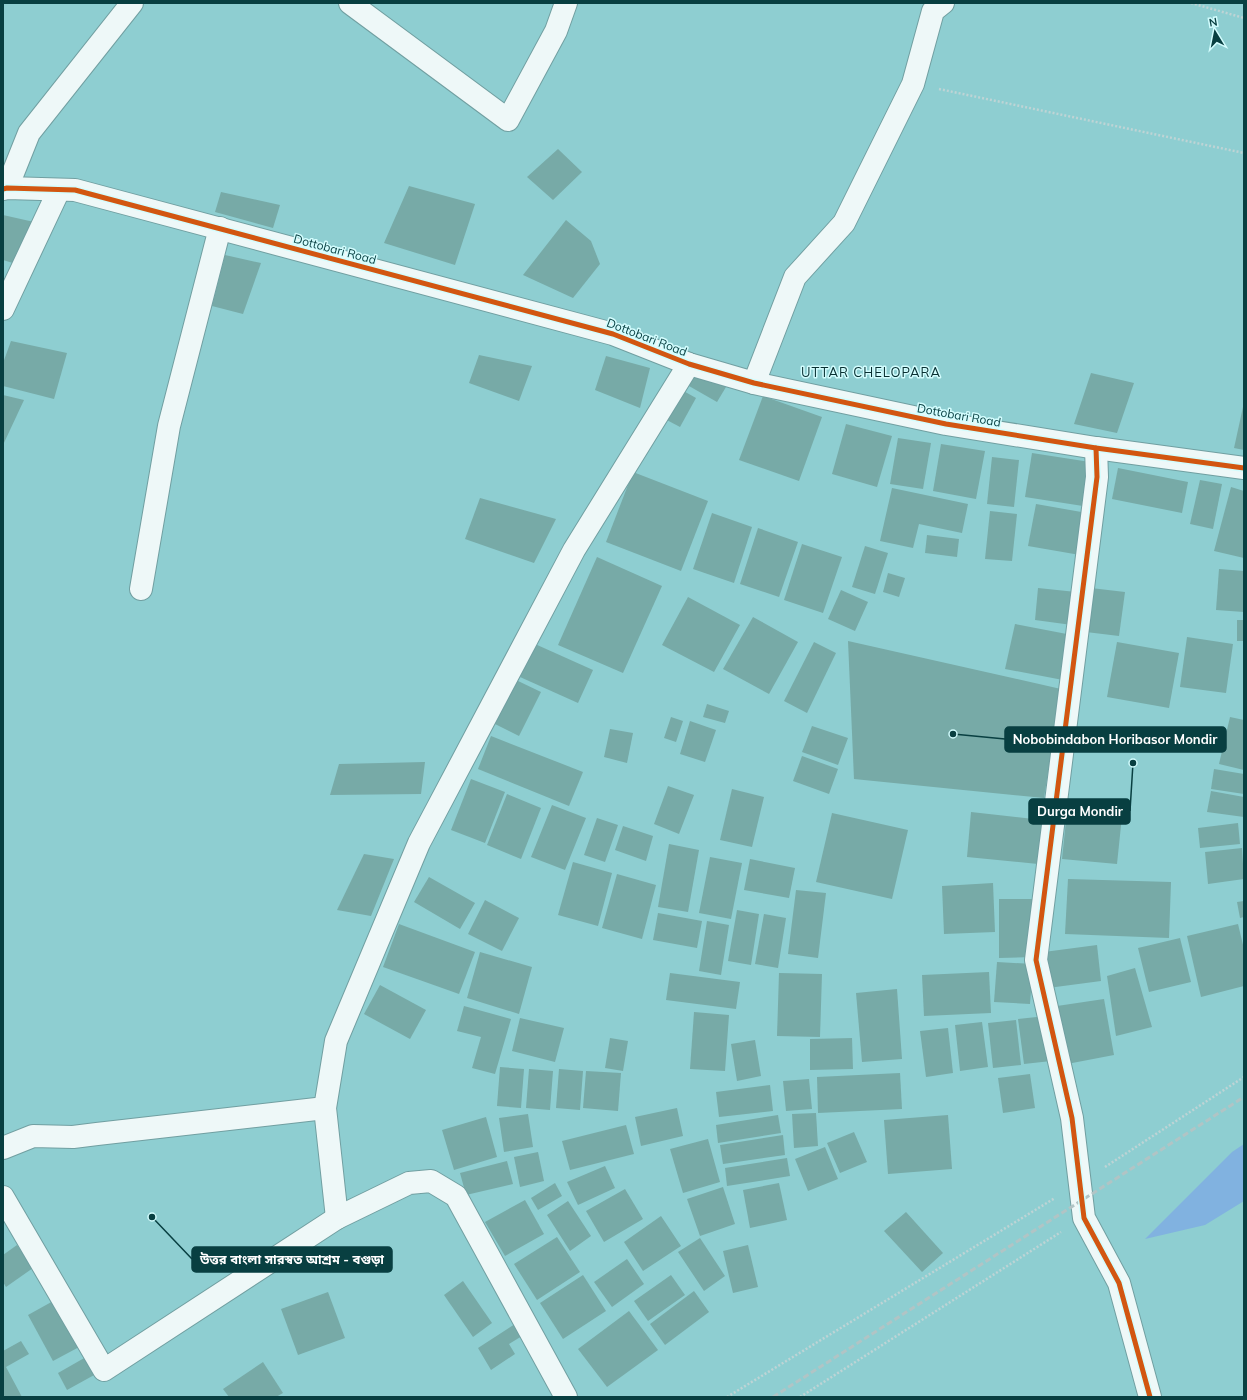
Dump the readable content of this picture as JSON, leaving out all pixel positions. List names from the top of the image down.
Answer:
{
  "streets": {
    "street": ["Dottobari Road"]
  },
  "districts": ["UTTAR CHELOPARA"],
  "places": ["Nobobindabon Horibasor Mondir", "Durga Mondir", "উত্তর বাংলা সারস্বত আশ্রম - বগুড়া"],
  "north": "top"
}
